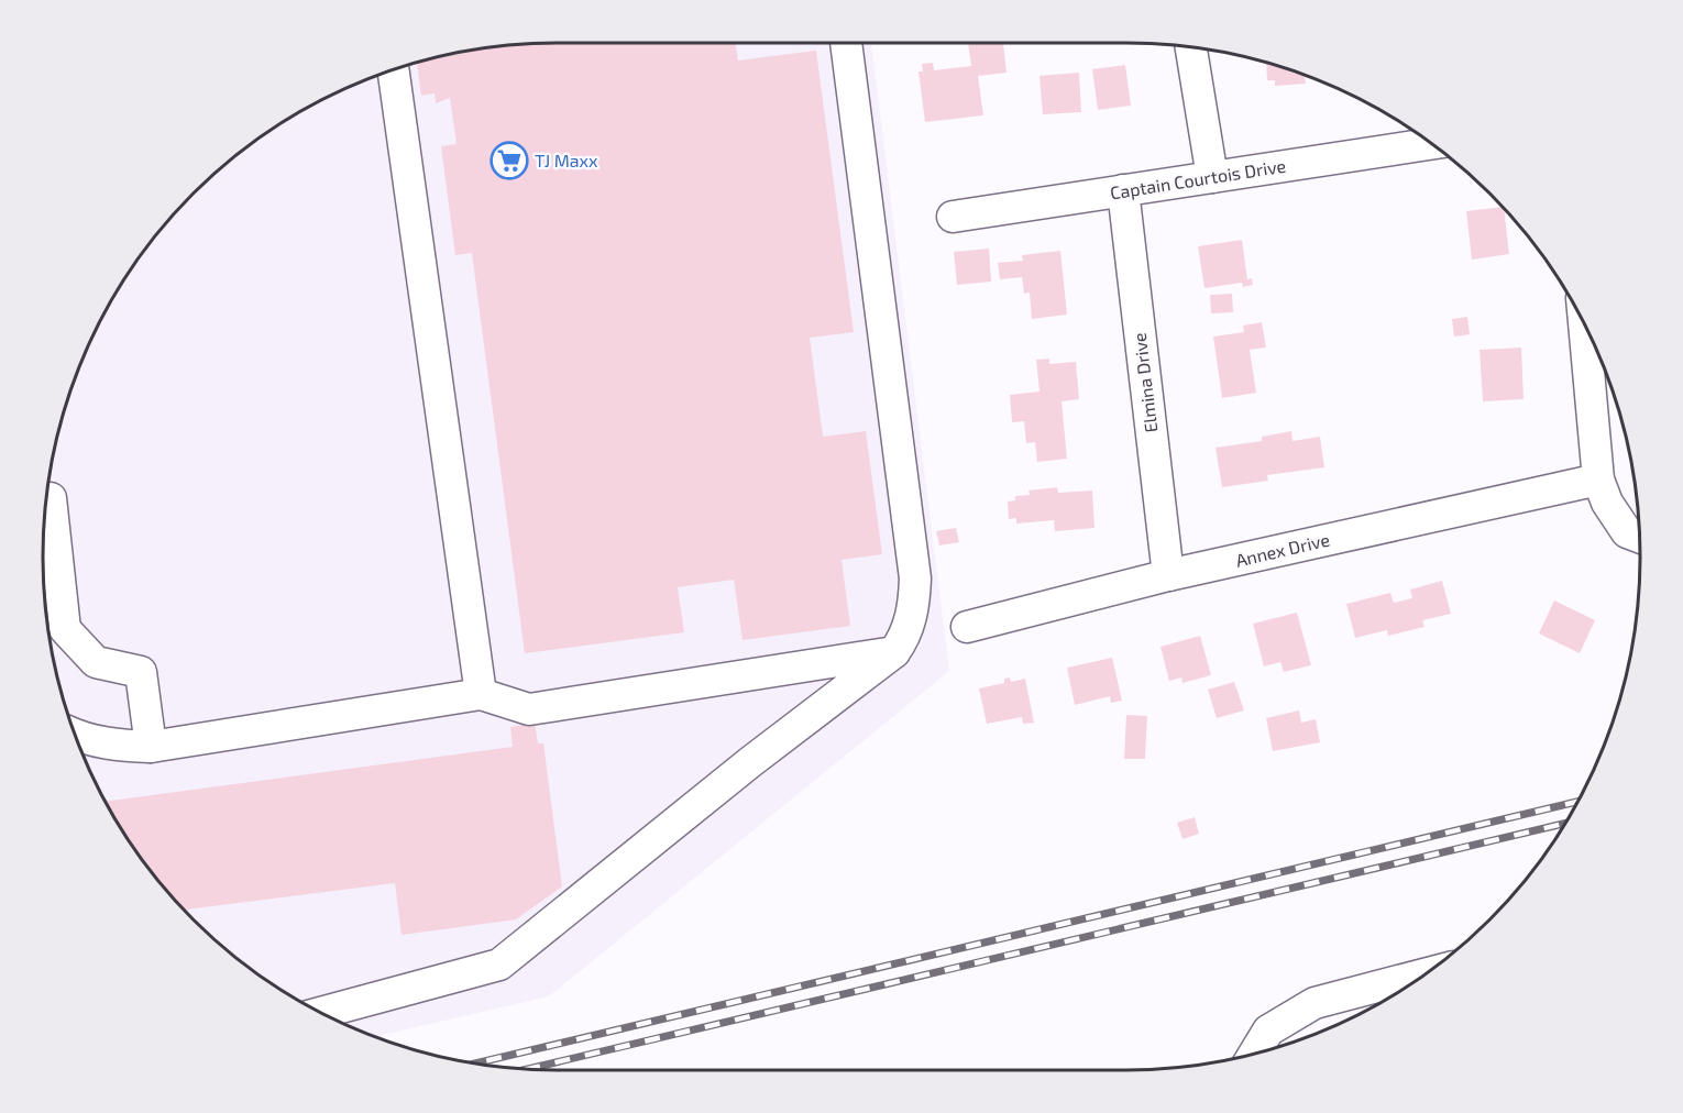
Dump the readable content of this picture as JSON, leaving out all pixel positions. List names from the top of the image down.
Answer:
{
  "streets": {
    "street": ["Captain Courtois Drive", "Elmina Drive", "Annex Drive"]
  },
  "crossings": [
    ["Captain Courtois Drive", "Elmina Drive"],
    ["Elmina Drive", "Annex Drive"]
  ],
  "places": {
    "supermarket": ["TJ Maxx"]
  }
}
